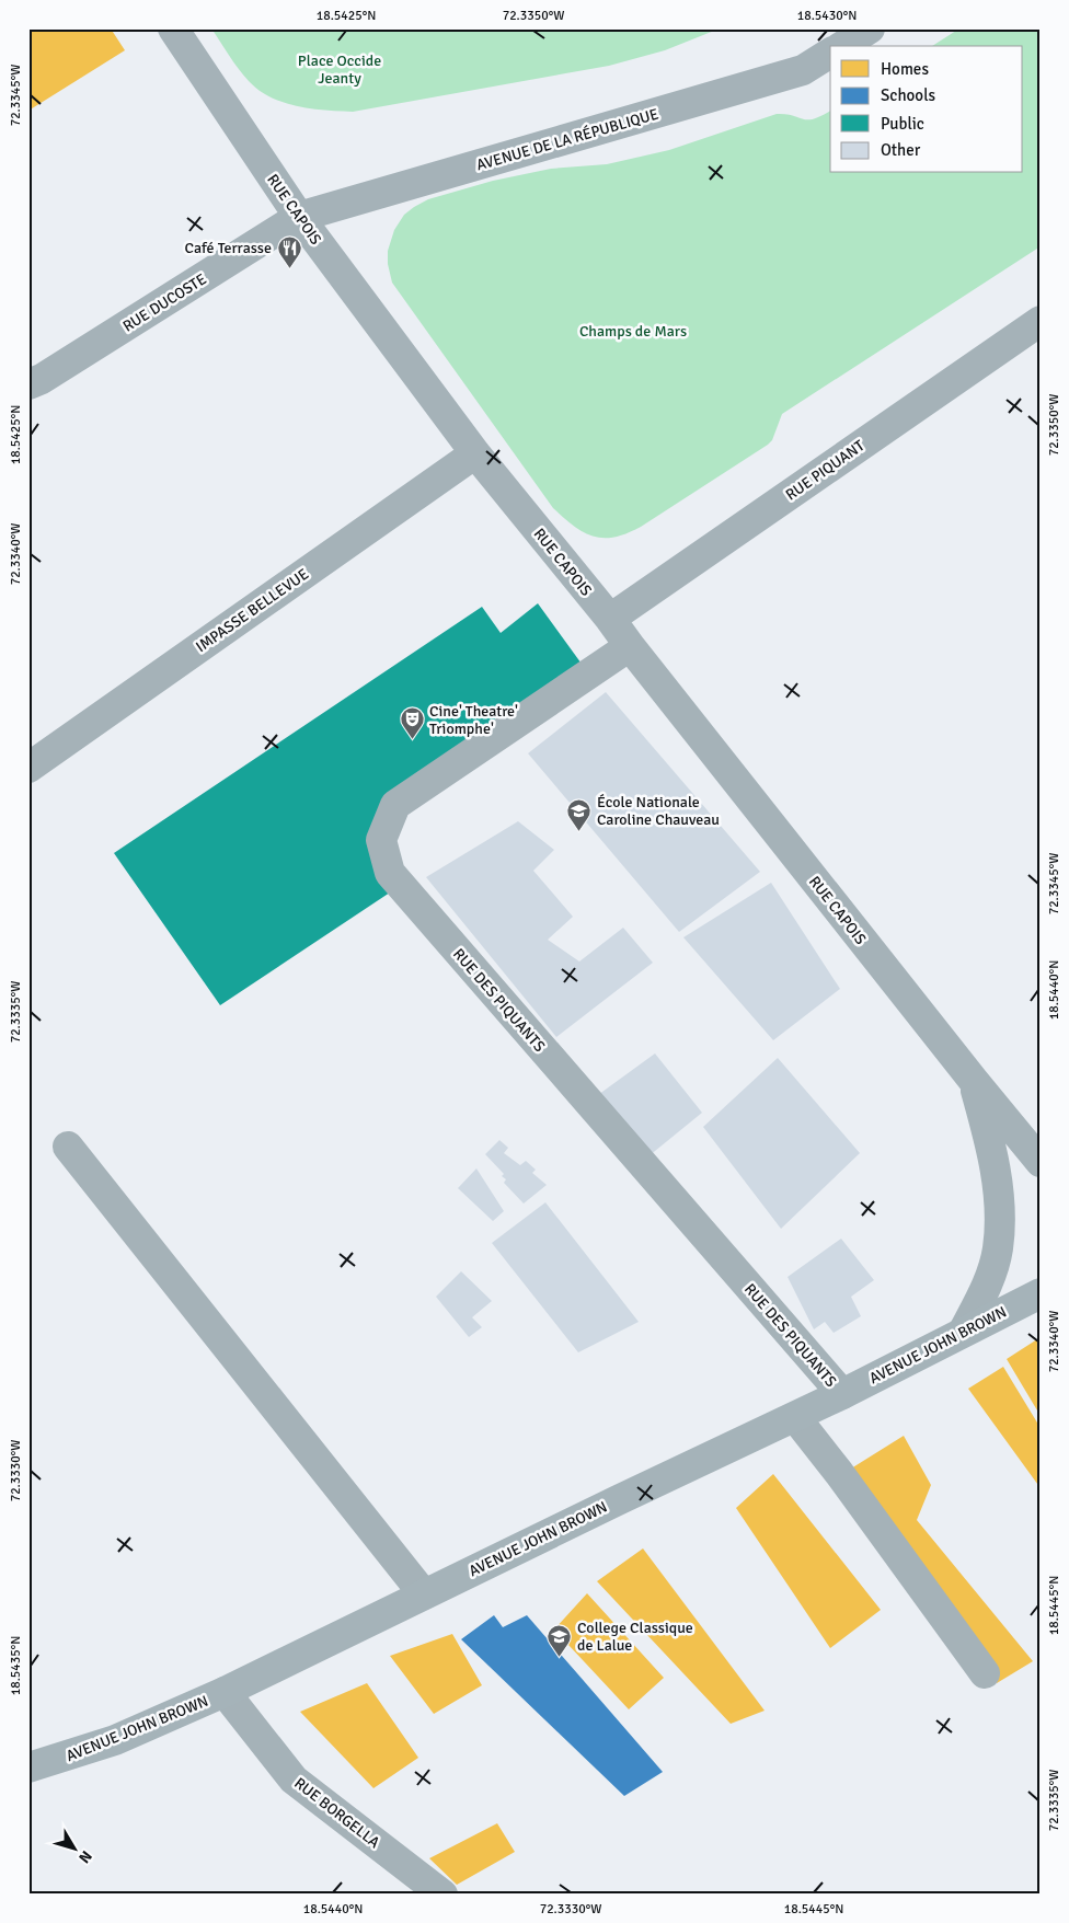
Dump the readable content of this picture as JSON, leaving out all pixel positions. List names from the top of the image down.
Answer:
{
  "streets": {
    "main road": ["AVENUE JOHN BROWN"],
    "street": [
      "AVENUE DE LA RÉPUBLIQUE",
      "RUE CAPOIS",
      "RUE DUCOSTE",
      "RUE PIQUANT",
      "IMPASSE BELLEVUE",
      "RUE DES PIQUANTS",
      "RUE BORGELLA"
    ]
  },
  "crossings": [
    ["AVENUE DE LA RÉPUBLIQUE", "RUE CAPOIS"],
    ["AVENUE DE LA RÉPUBLIQUE", "RUE DUCOSTE"],
    ["RUE CAPOIS", "RUE DUCOSTE"],
    ["RUE CAPOIS", "RUE PIQUANT"],
    ["RUE CAPOIS", "IMPASSE BELLEVUE"],
    ["RUE CAPOIS", "RUE DES PIQUANTS"],
    ["RUE CAPOIS", "AVENUE JOHN BROWN"],
    ["RUE DES PIQUANTS", "AVENUE JOHN BROWN"],
    ["AVENUE JOHN BROWN", "RUE BORGELLA"]
  ],
  "parks": ["Place Occide Jeanty", "Champs de Mars"],
  "places": {
    "restaurant": ["Café Terrasse"],
    "theatre": ["Cine' Theatre' Triomphe'"],
    "school or university": ["École Nationale Caroline Chauveau", "College Classique de Lalue"]
  },
  "legend": [
    "Homes",
    "Schools",
    "Public",
    "Other"
  ],
  "north": "bottom right",
  "coordinates": [
    "18.5425°N",
    "72.3350°W",
    "18.5430°N",
    "72.3345°W",
    "72.3340°W",
    "18.5440°N",
    "72.3335°W",
    "72.3330°W",
    "18.5445°N",
    "18.5435°N"
  ]
}
